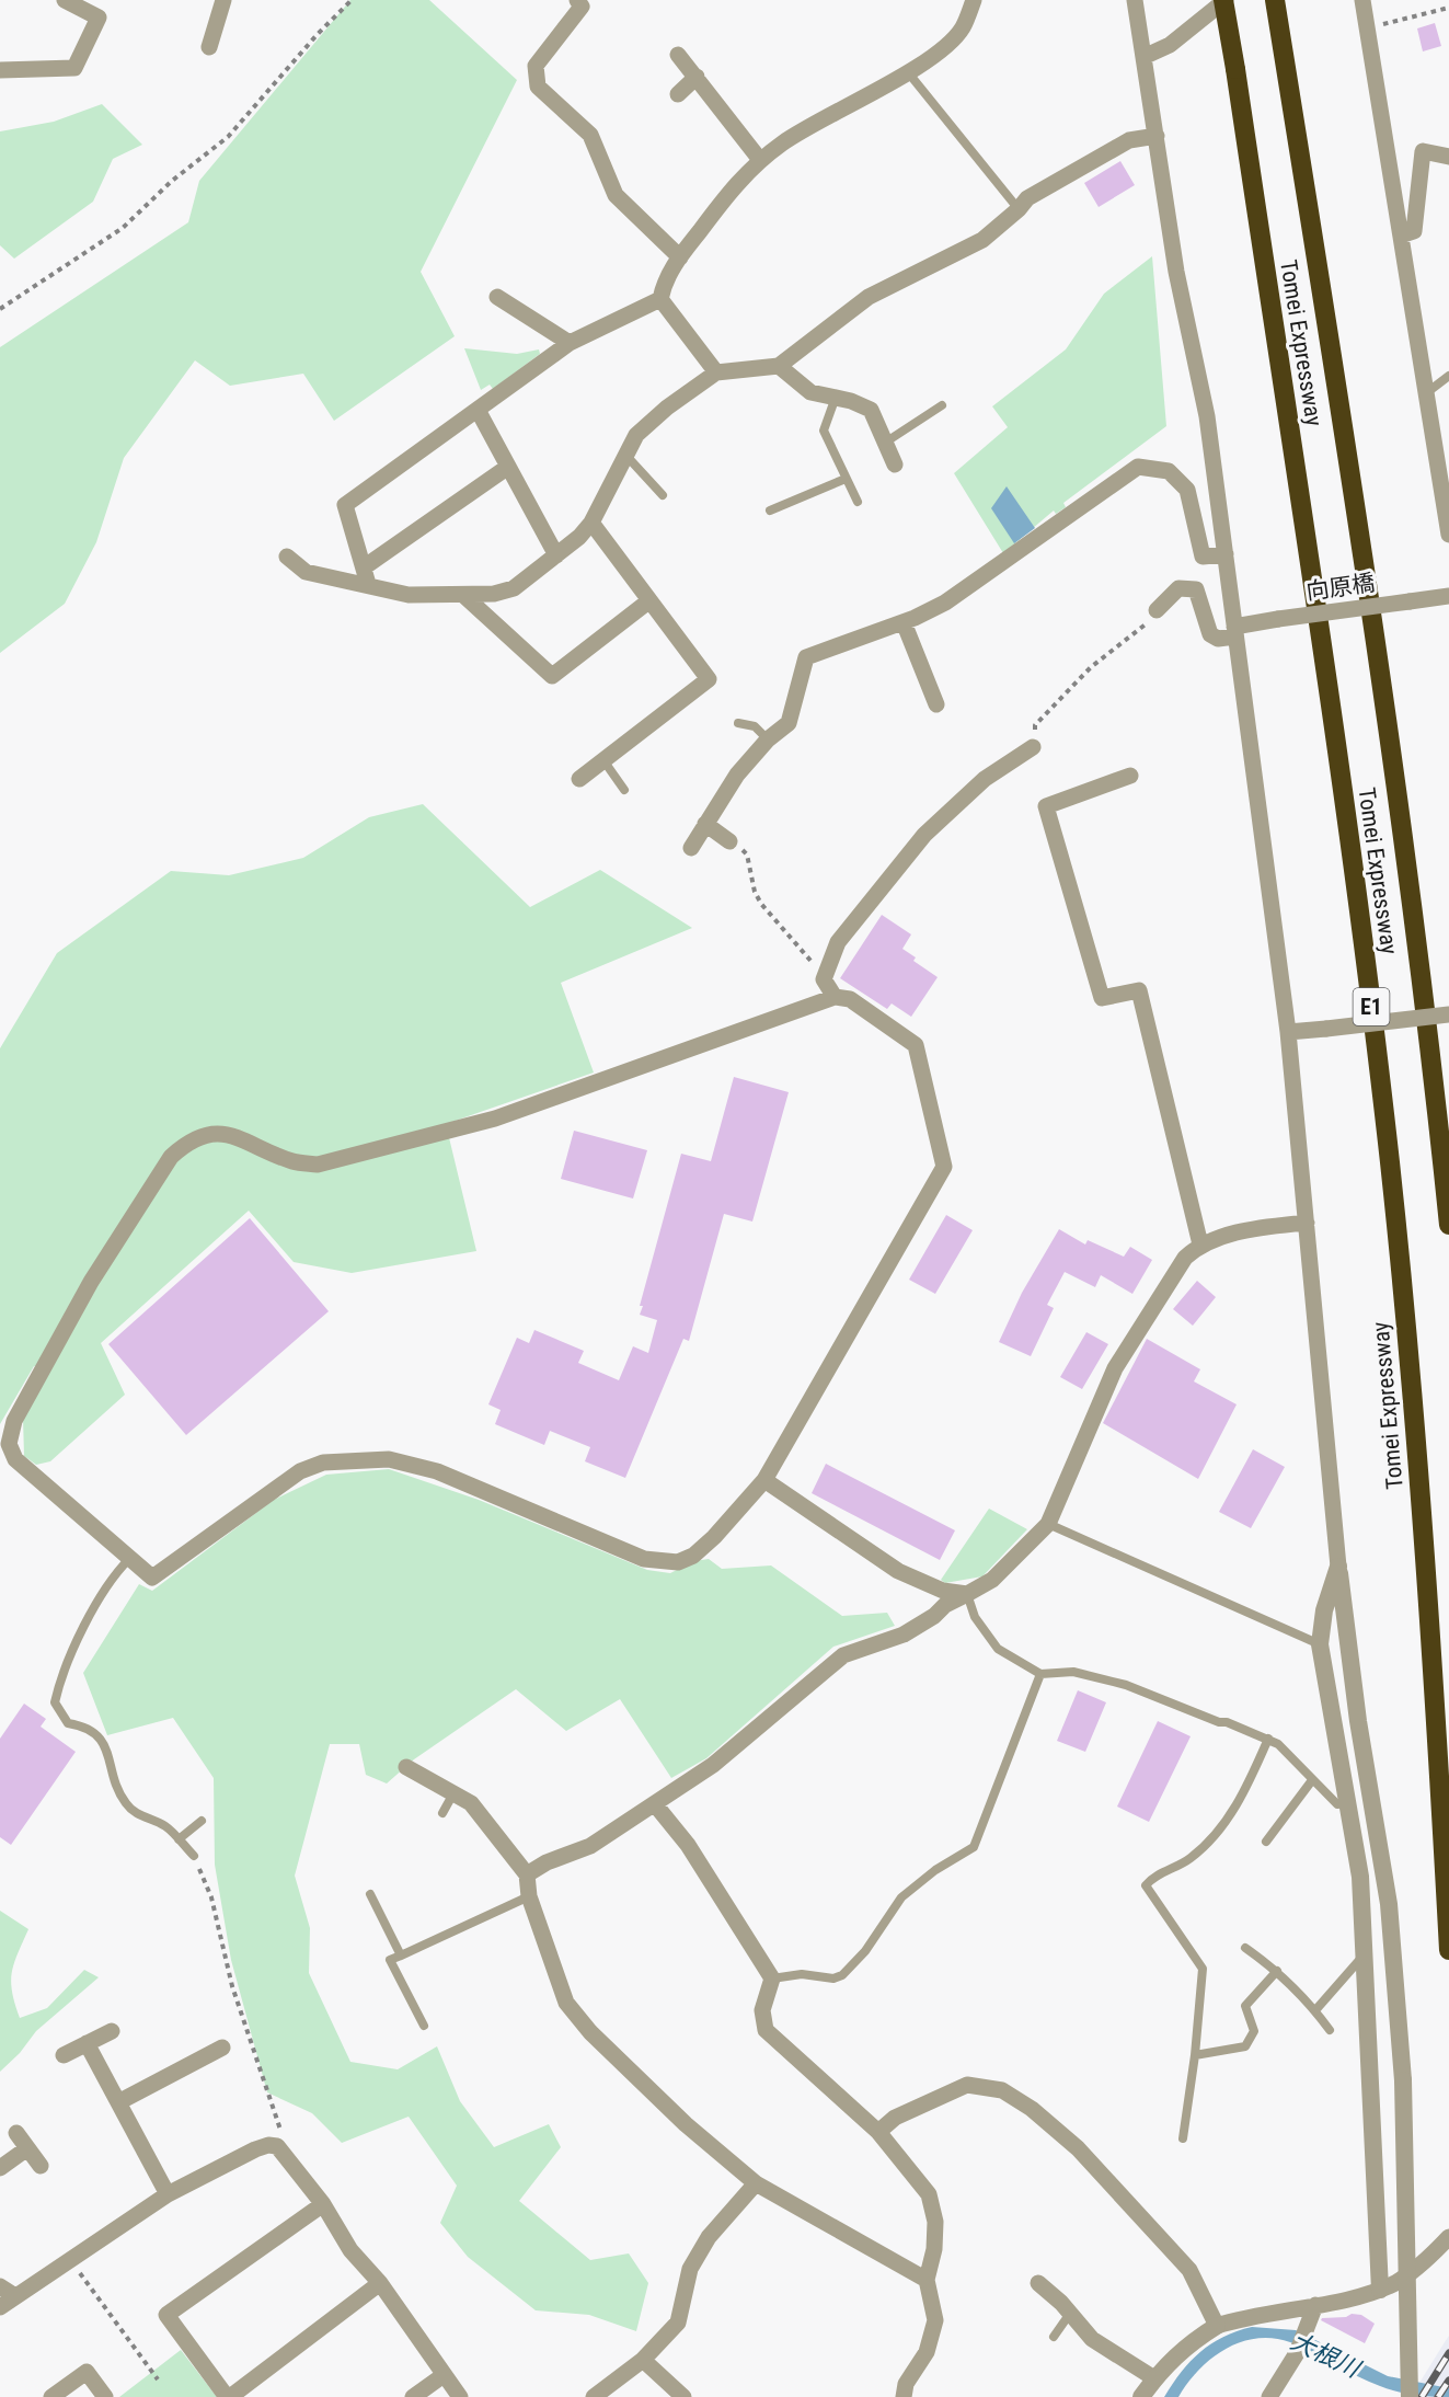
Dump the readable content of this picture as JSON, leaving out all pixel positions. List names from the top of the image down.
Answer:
{
  "streets": {
    "highway": ["Tomei Expressway", "E1"],
    "street": ["向原橋"]
  },
  "water": ["大根川"]
}
